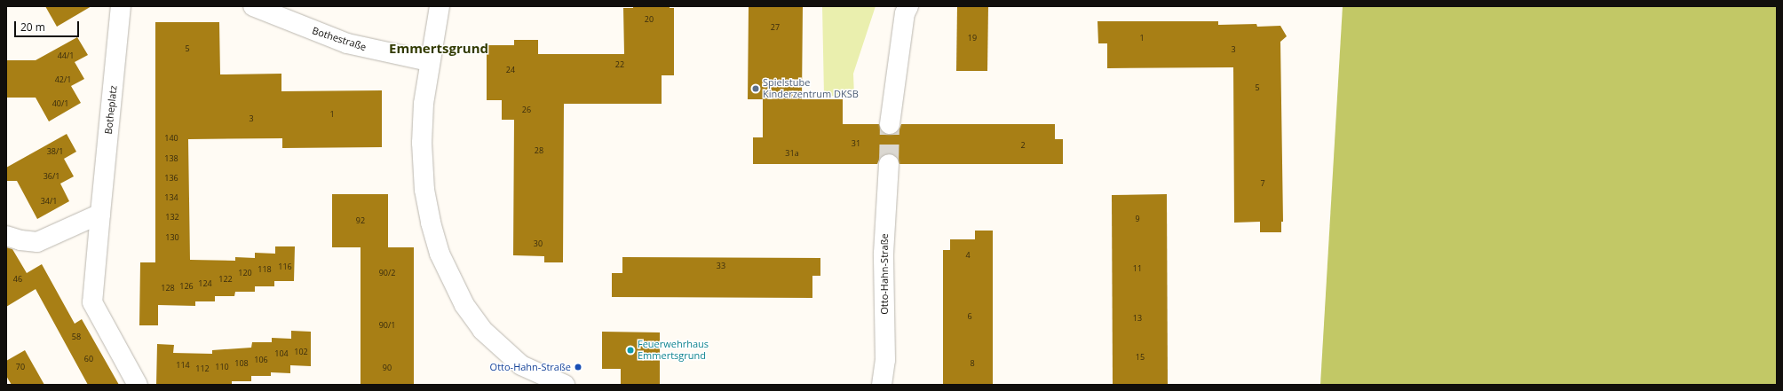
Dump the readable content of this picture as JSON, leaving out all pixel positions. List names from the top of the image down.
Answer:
{
  "streets": {
    "street": ["Bothestraße", "Botheplatz", "Otto-Hahn-Straße"]
  },
  "districts": ["Emmertsgrund"],
  "places": ["Spielstube Kinderzentrum DKSB", "Feuerwehrhaus Emmertsgrund", "Otto-Hahn-Straße"],
  "house_numbers": [
    "20",
    "27",
    "19",
    "1",
    "5",
    "3",
    "44/1",
    "22",
    "24",
    "42/1",
    "5",
    "40/1",
    "26",
    "1",
    "3",
    "140",
    "31",
    "2",
    "28",
    "38/1",
    "31a",
    "138",
    "36/1",
    "136",
    "7",
    "134",
    "34/1",
    "132",
    "9",
    "92",
    "130",
    "30",
    "4",
    "33",
    "116",
    "11",
    "118",
    "120",
    "90/2",
    "46",
    "122",
    "124",
    "126",
    "128",
    "6",
    "13",
    "90/1",
    "58",
    "102",
    "104",
    "15",
    "60",
    "106",
    "108",
    "8",
    "114",
    "70",
    "110",
    "90",
    "112"
  ],
  "scale_bar": "20 m"
}
